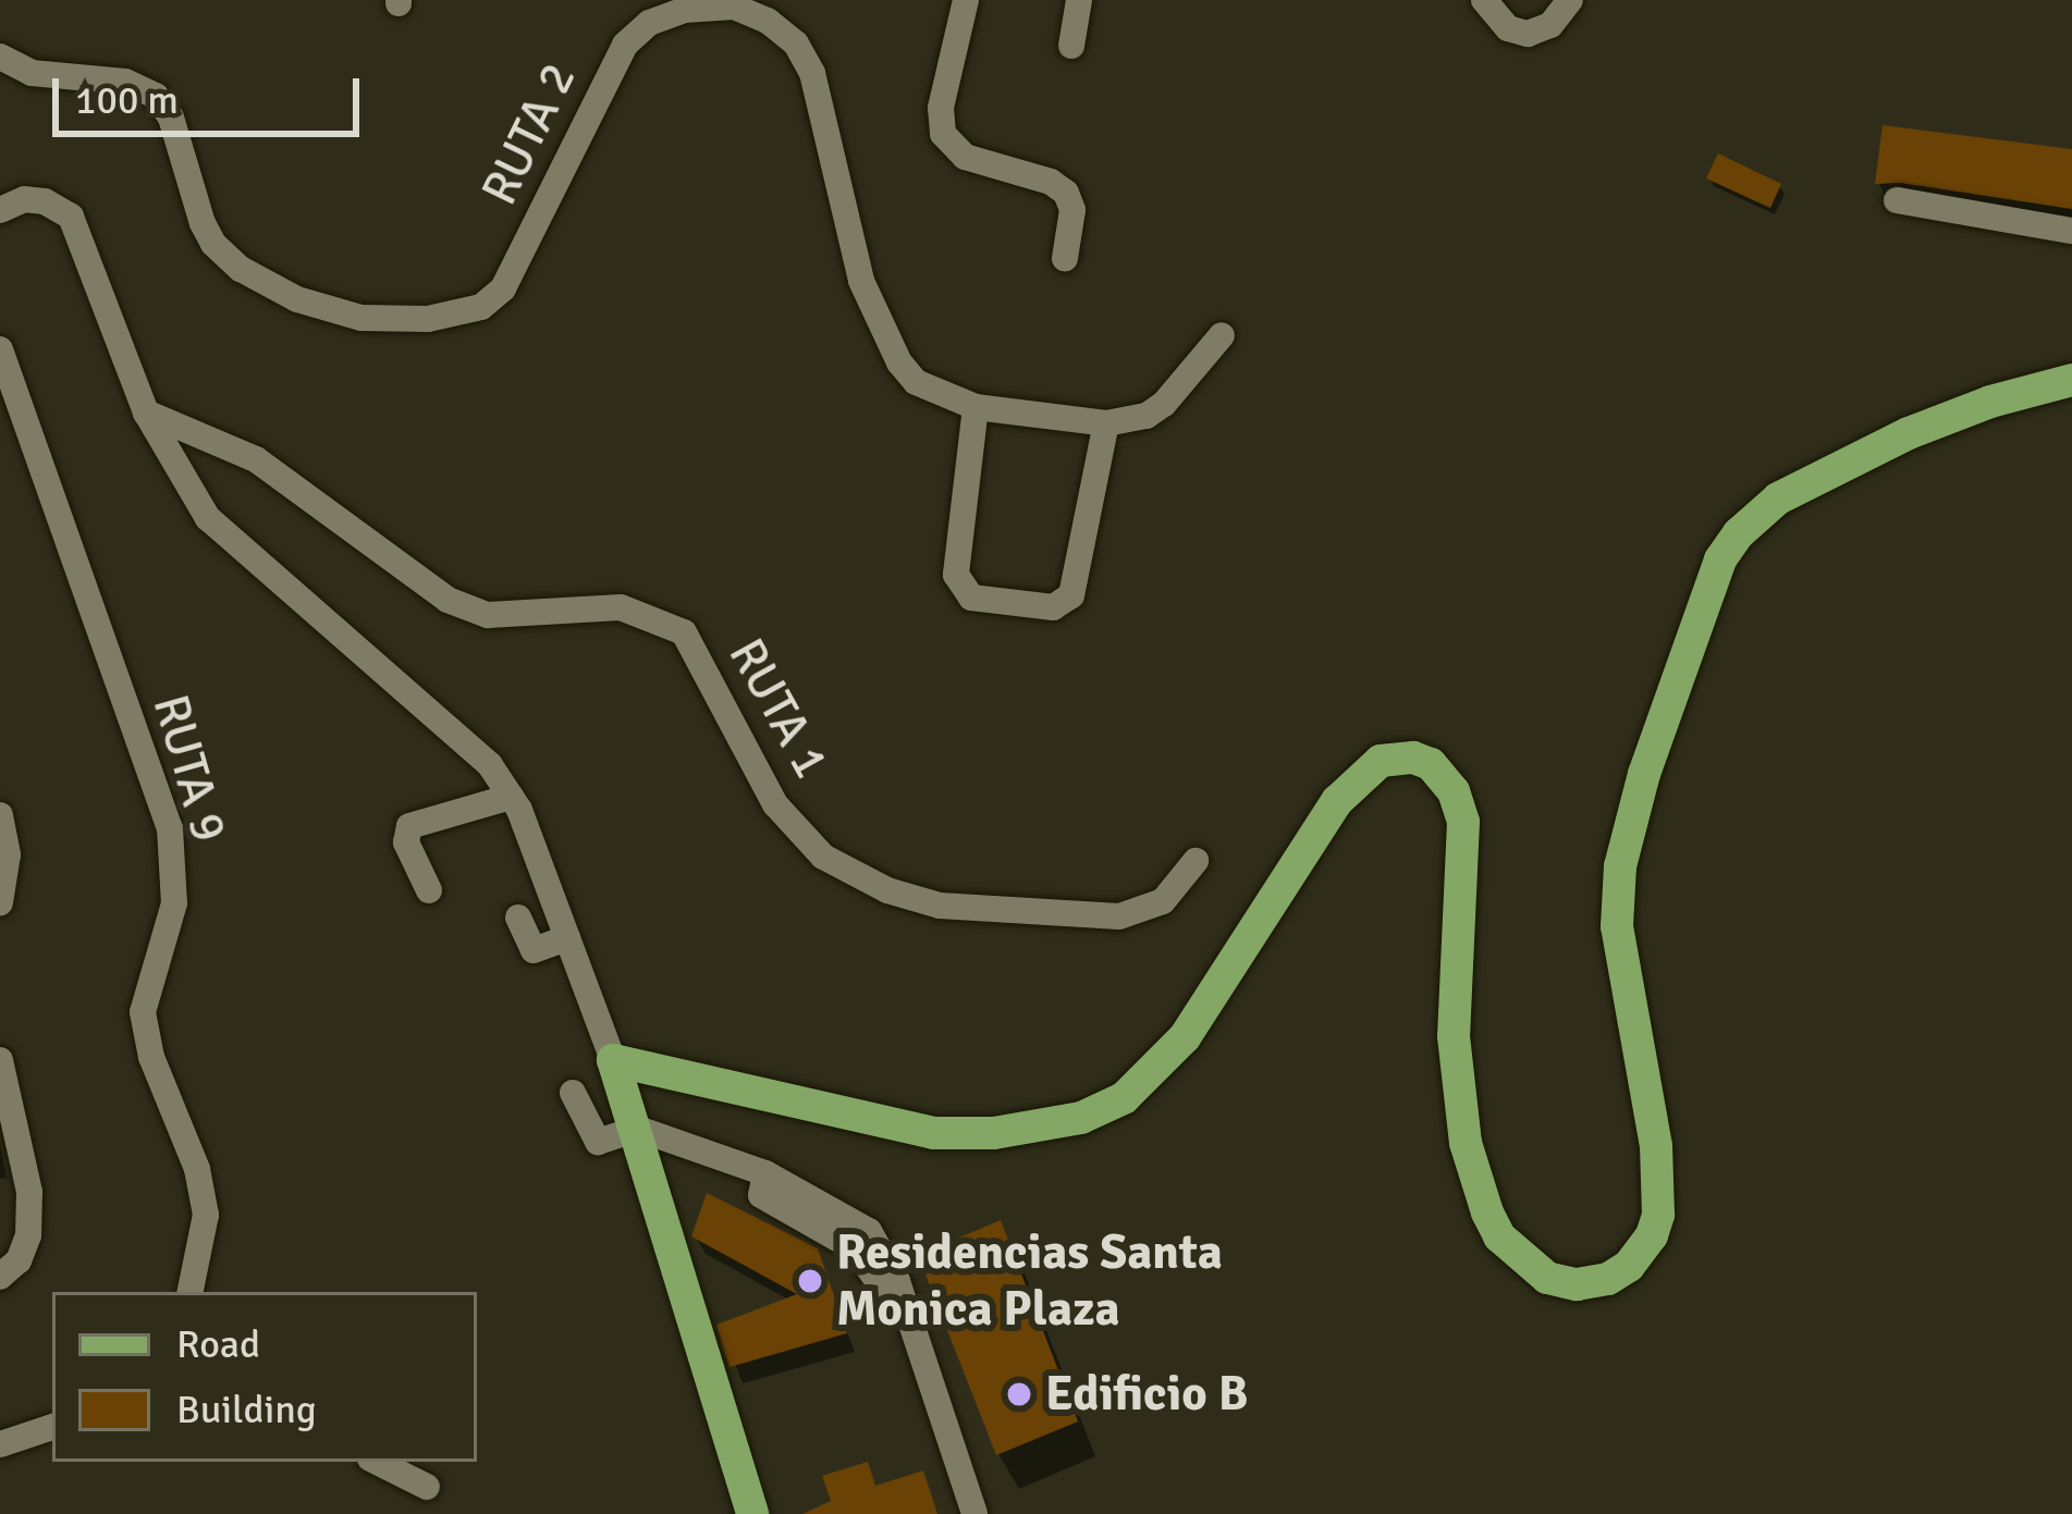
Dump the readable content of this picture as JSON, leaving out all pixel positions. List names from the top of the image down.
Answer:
{
  "streets": {
    "street": ["RUTA 2", "RUTA 1", "RUTA 9"]
  },
  "places": ["Residencias Santa Monica Plaza", "Edificio B"],
  "legend": ["Road", "Building"],
  "scale_bar": "100 m"
}
